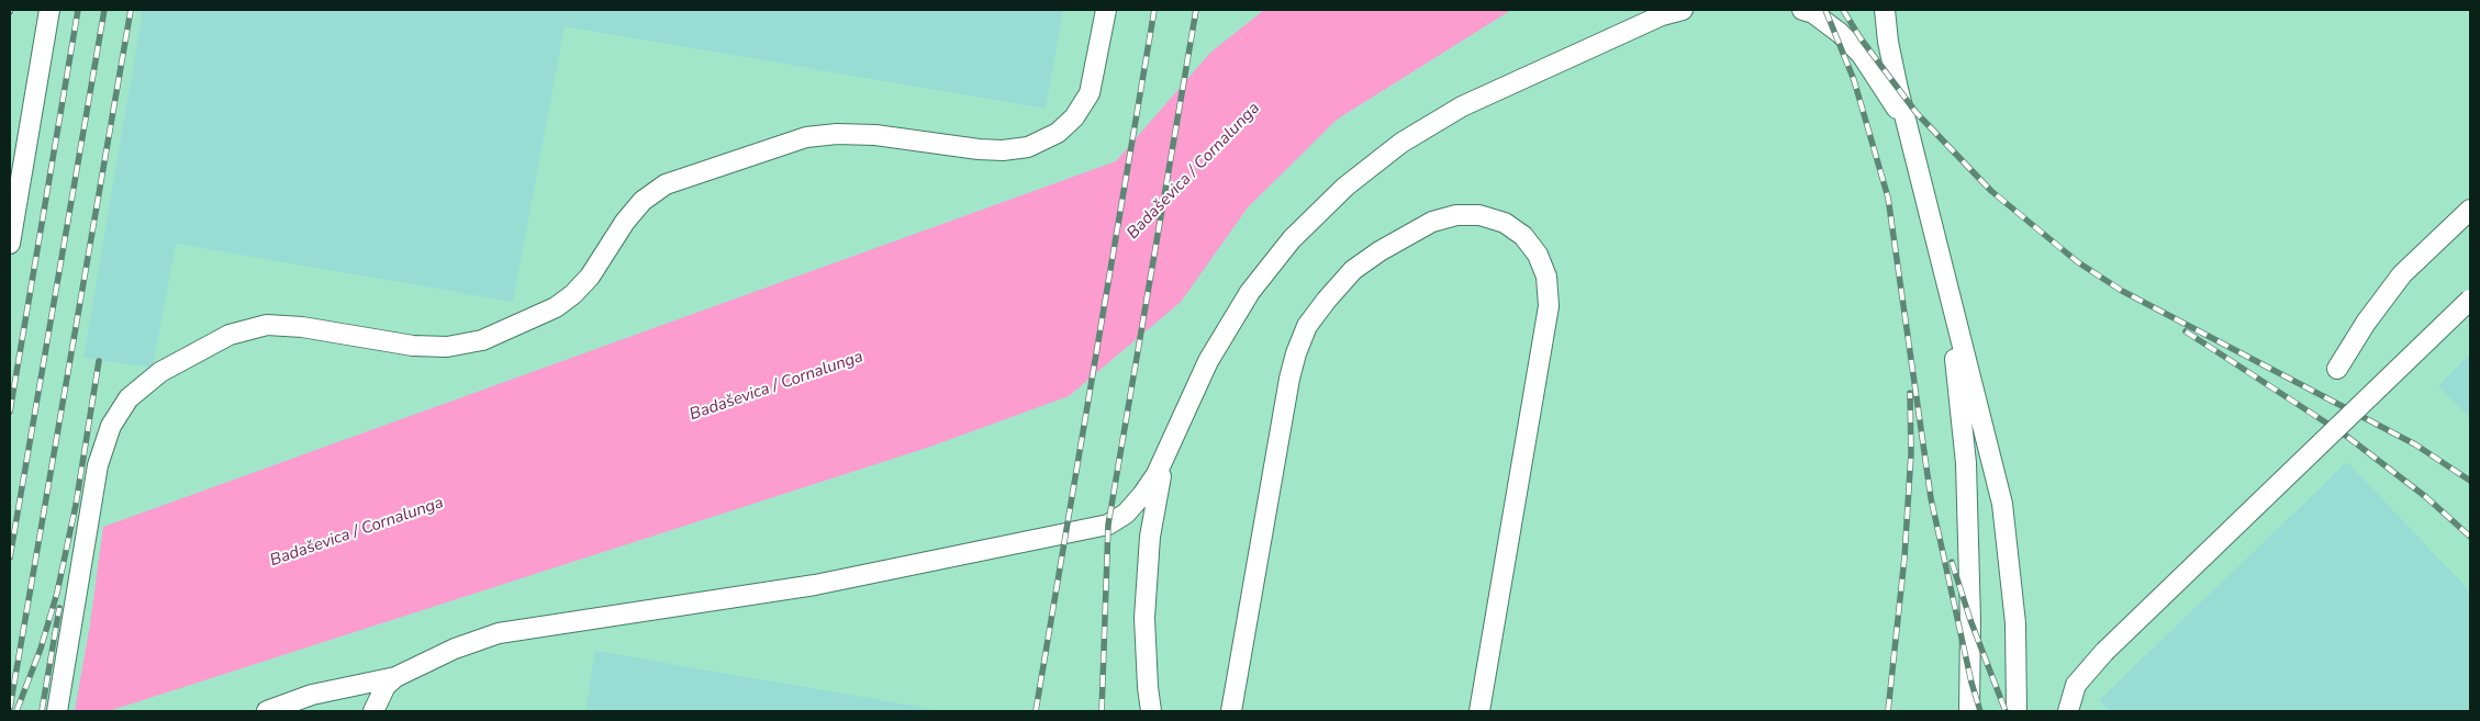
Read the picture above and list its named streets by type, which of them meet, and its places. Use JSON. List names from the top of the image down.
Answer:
{
  "water": ["Badaševica / Cornalunga"]
}
